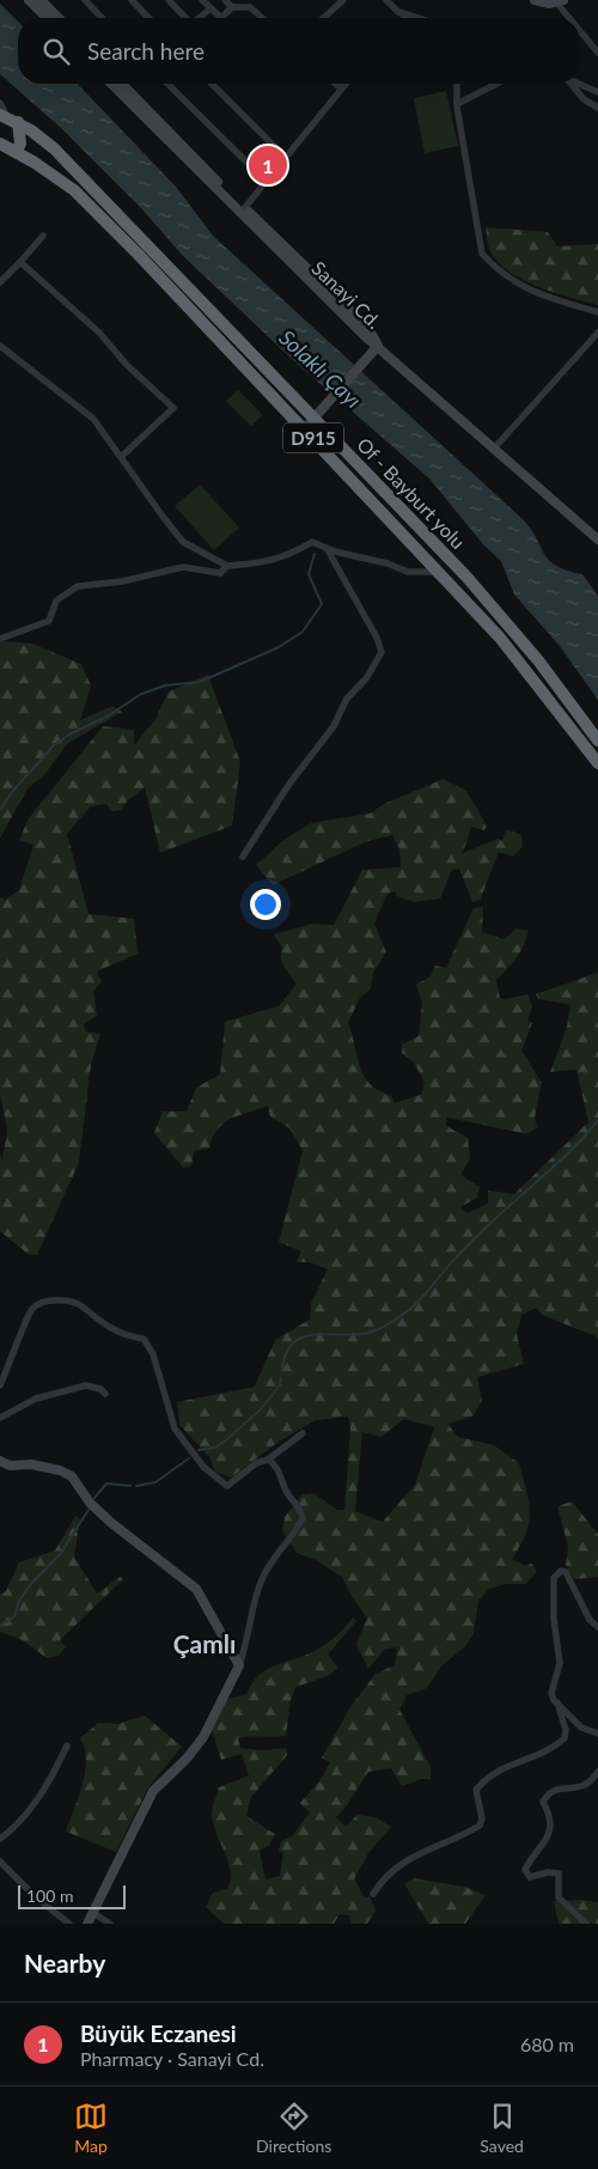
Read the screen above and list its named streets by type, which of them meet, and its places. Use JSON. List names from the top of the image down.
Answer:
{
  "streets": {
    "highway": ["D915", "Of - Bayburt yolu"],
    "street": ["Sanayi Cd."]
  },
  "districts": ["Çamlı"],
  "water": ["Solaklı Çayı"],
  "scale_bar": "100 m",
  "page": {
    "search": "Search here",
    "pins": "1",
    "scale": "100 m",
    "heading": "Nearby",
    "list": [
      {
        "mark": "1",
        "name": "Büyük Eczanesi",
        "note": "Pharmacy · Sanayi Cd.",
        "value": "680 m"
      }
    ],
    "nav": ["Map", "Directions", "Saved"]
  }
}
